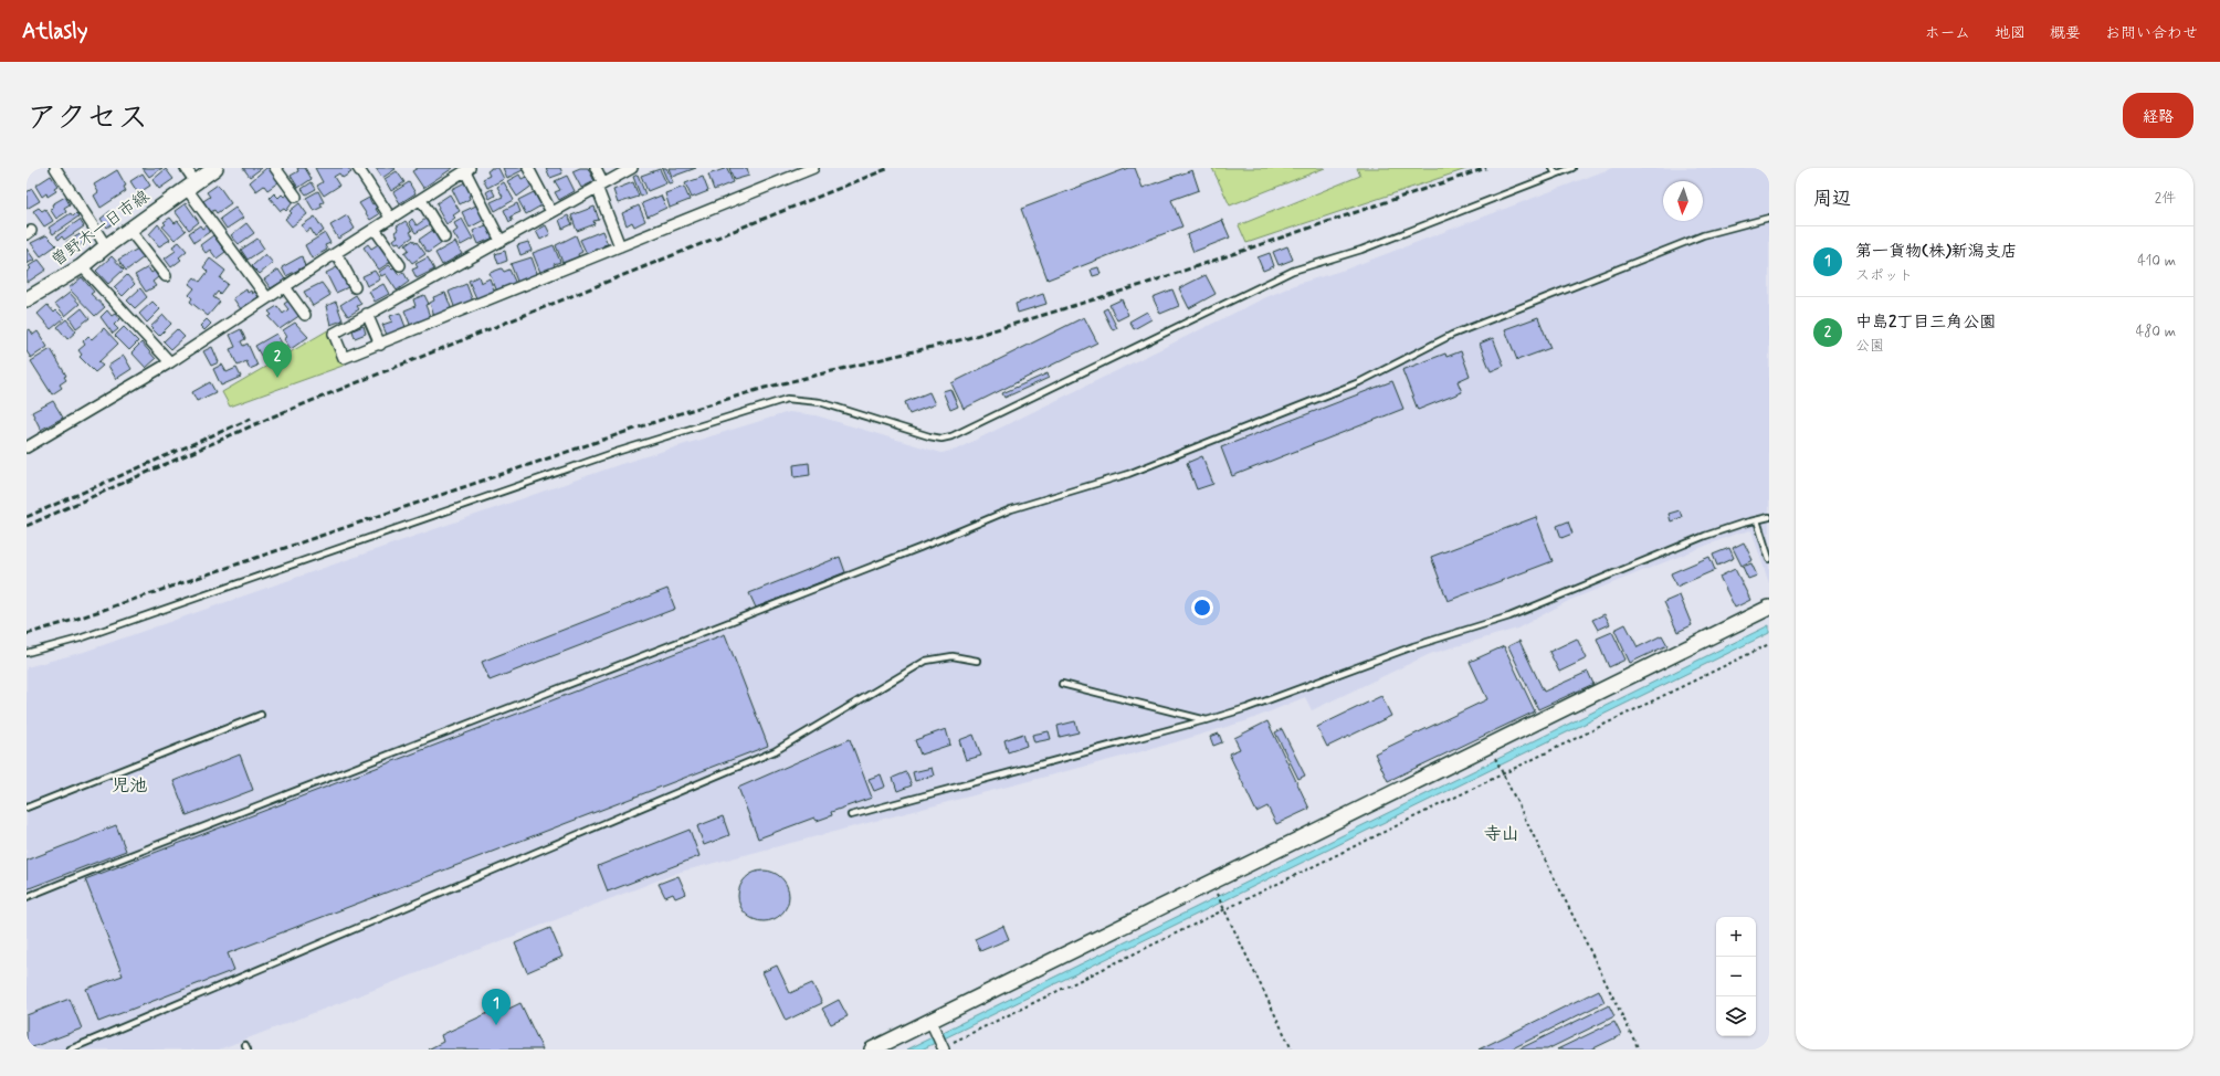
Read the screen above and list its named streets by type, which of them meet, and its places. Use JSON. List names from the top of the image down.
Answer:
{
  "streets": {
    "street": ["曽野木一日市線"]
  },
  "districts": ["児池", "寺山"],
  "north": "bottom",
  "page": {
    "header": "Atlasly",
    "nav": [
      "ホーム",
      "地図",
      "概要",
      "お問い合わせ"
    ],
    "title": "アクセス",
    "buttons": "経路",
    "heading": ["周辺", "2件"],
    "list": [
      {
        "mark": "1",
        "name": "第一貨物(株)新潟支店",
        "note": "スポット",
        "value": "410 m"
      },
      {
        "mark": "2",
        "name": "中島2丁目三角公園",
        "note": "公園",
        "value": "480 m"
      }
    ],
    "pins": ["2", "1"],
    "map_buttons": ["+", "−"]
  }
}
